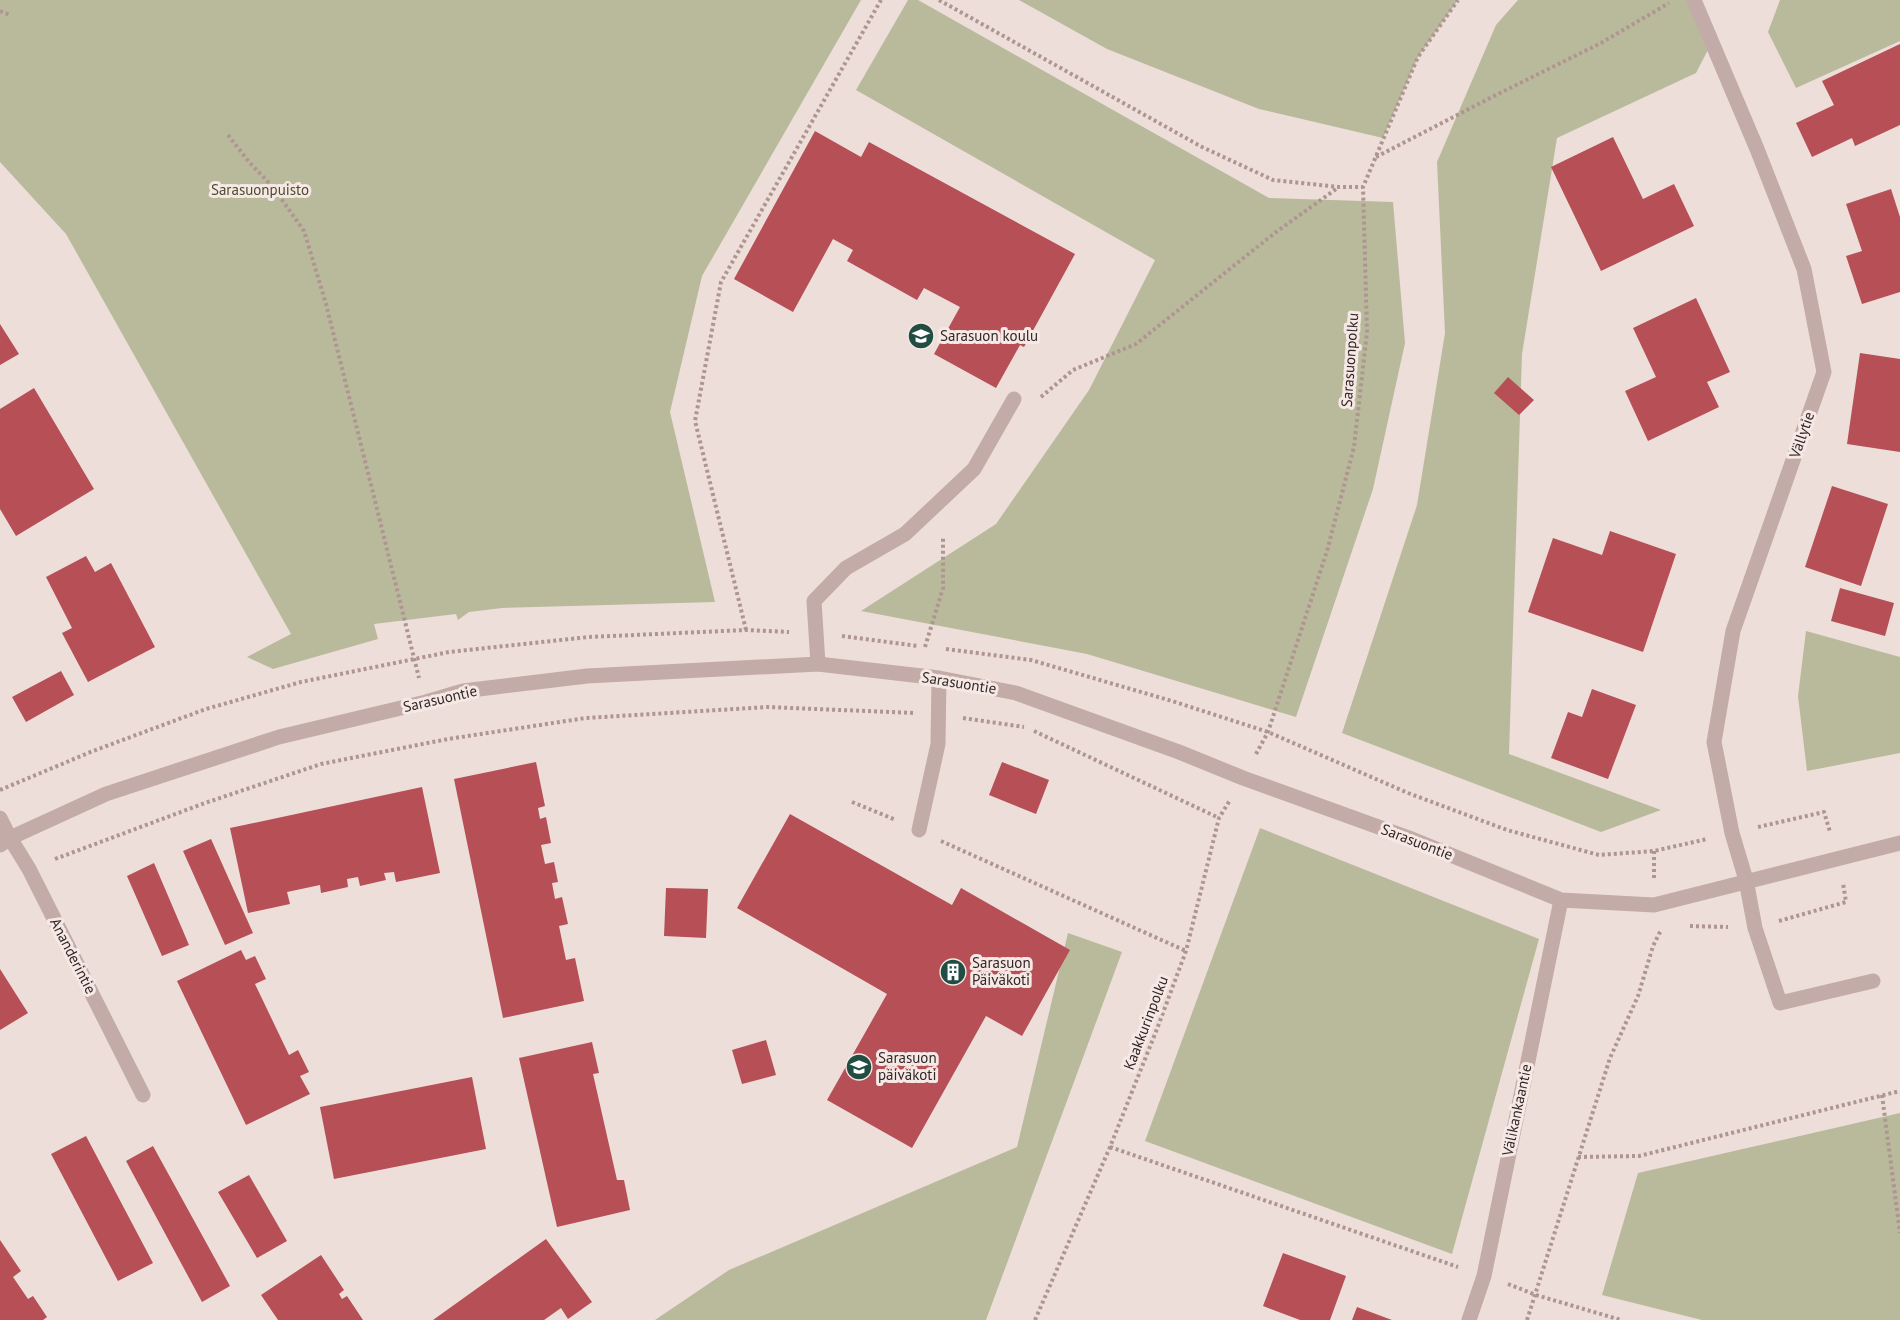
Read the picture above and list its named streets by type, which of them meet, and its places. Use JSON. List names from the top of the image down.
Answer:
{
  "streets": {
    "street": [
      "Vällytie",
      "Sarasuontie",
      "Ananderintie",
      "Välikankaantie"
    ],
    "path": ["Sarasuonpolku", "Kaakkurinpolku"]
  },
  "crossings": [
    ["Sarasuonpolku", "Kaakkurinpolku"],
    ["Vällytie", "Sarasuontie"],
    ["Sarasuontie", "Ananderintie"],
    ["Sarasuontie", "Kaakkurinpolku"],
    ["Sarasuontie", "Välikankaantie"]
  ],
  "parks": ["Sarasuonpuisto"],
  "places": {
    "school or university": ["Sarasuon koulu", "Sarasuon päiväkoti"],
    "building": ["Sarasuon Päiväkoti"]
  }
}
